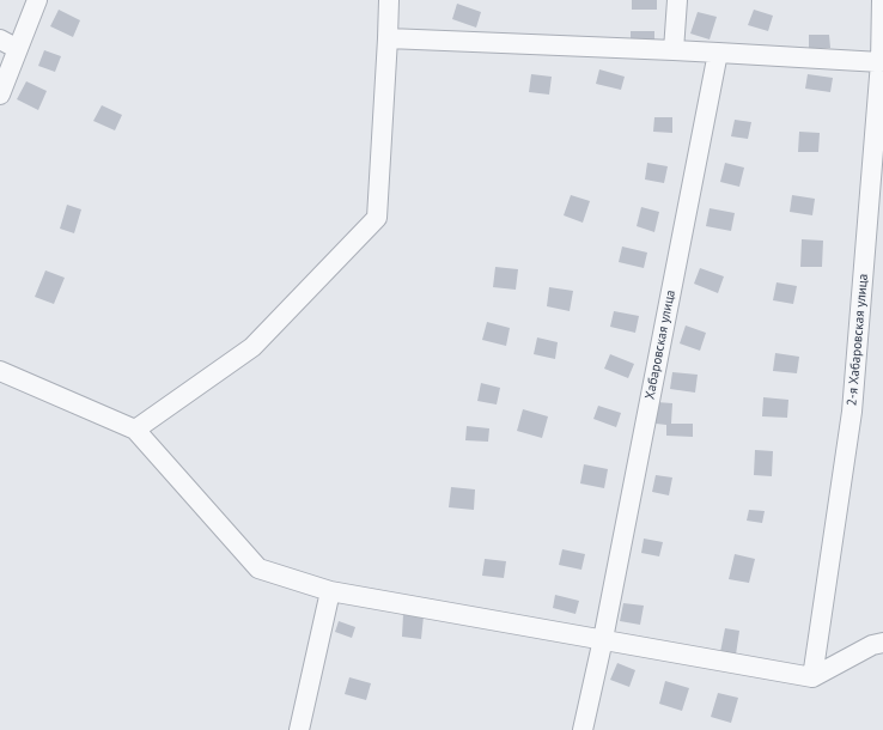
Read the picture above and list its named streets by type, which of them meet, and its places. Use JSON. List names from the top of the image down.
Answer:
{
  "streets": {
    "street": ["2-я Хабаровская улица", "Хабаровская улица"]
  }
}
